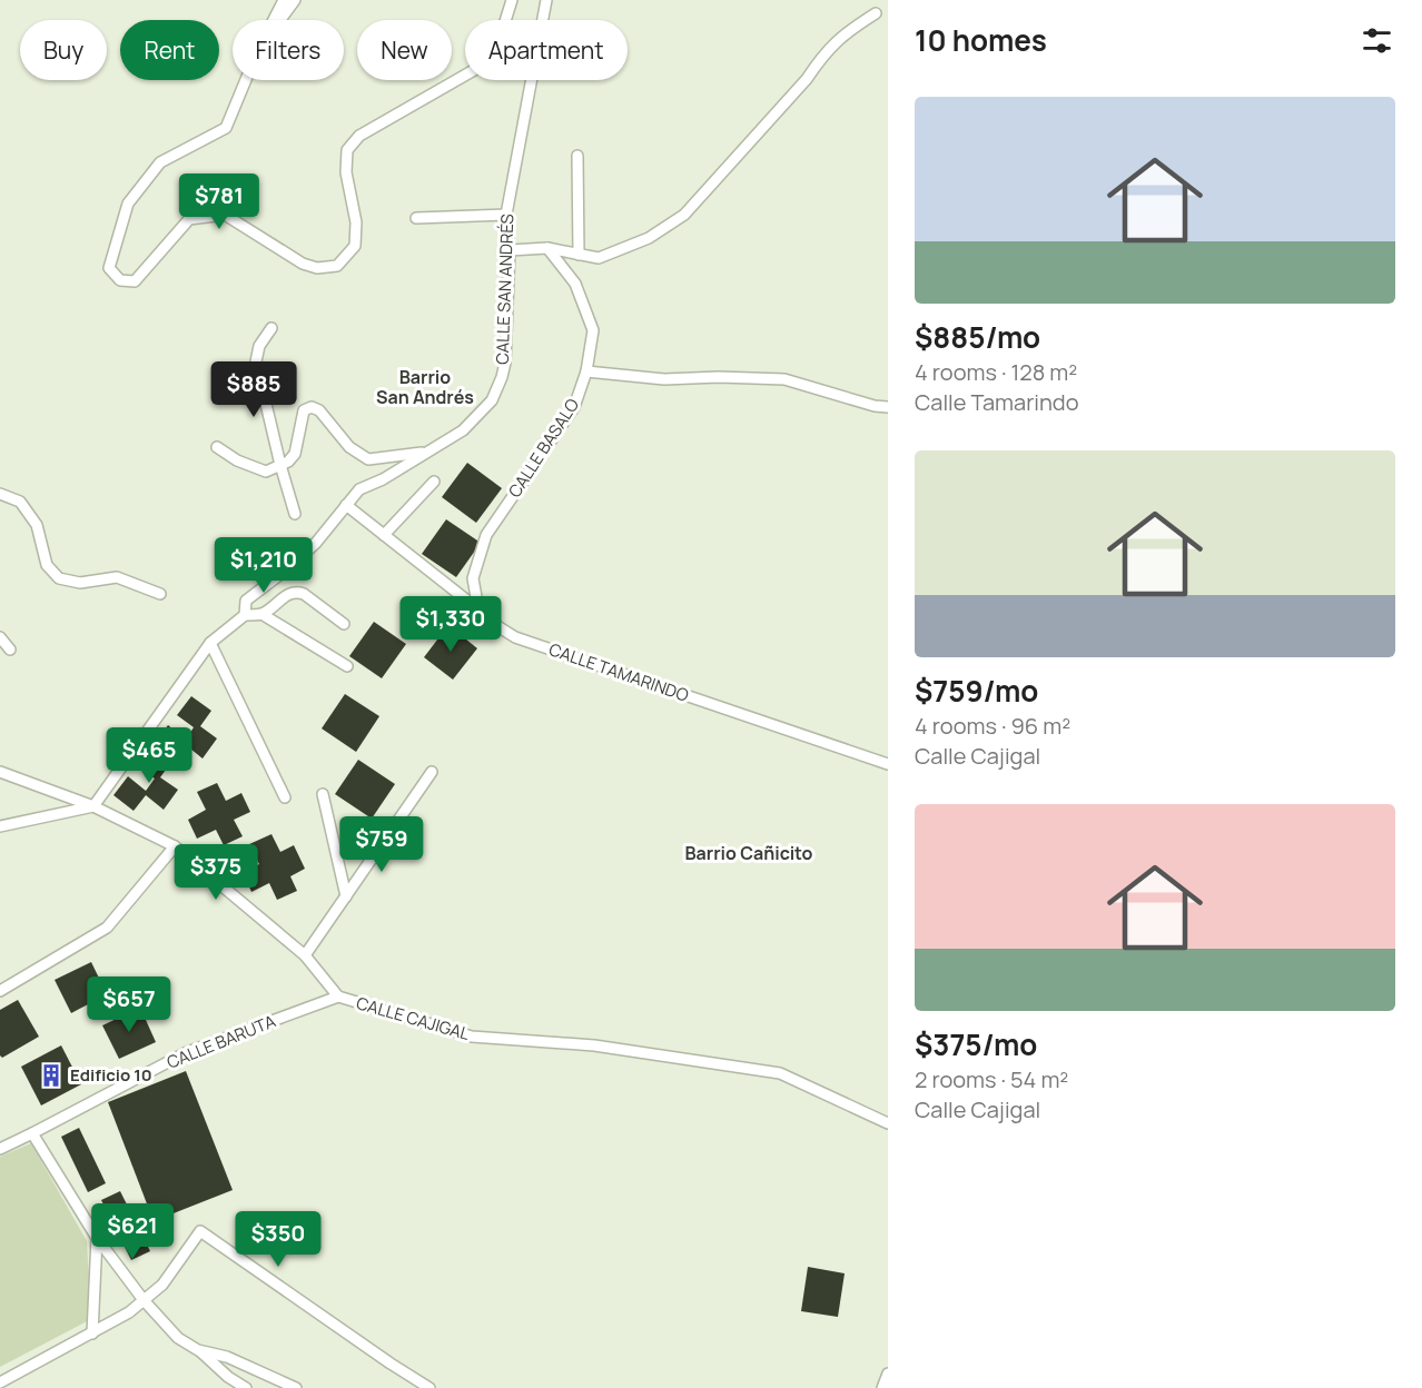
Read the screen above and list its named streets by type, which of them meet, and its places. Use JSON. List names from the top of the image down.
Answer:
{
  "streets": {
    "street": [
      "CALLE SAN ANDRÉS",
      "CALLE BASALO",
      "CALLE TAMARINDO",
      "CALLE CAJIGAL",
      "CALLE BARUTA"
    ]
  },
  "crossings": [
    ["CALLE SAN ANDRÉS", "CALLE TAMARINDO"],
    ["CALLE SAN ANDRÉS", "CALLE CAJIGAL"],
    ["CALLE BASALO", "CALLE TAMARINDO"],
    ["CALLE CAJIGAL", "CALLE BARUTA"]
  ],
  "districts": ["Barrio San Andrés", "Barrio Cañicito"],
  "places": {
    "building": ["Edificio 10"]
  },
  "page": {
    "heading": "10 homes",
    "chip": [
      "Buy",
      "Rent",
      "Filters",
      "New",
      "Apartment"
    ],
    "list": [
      {
        "name": "$885/mo",
        "note": "4 rooms · 128 m² · Calle Tamarindo"
      },
      {
        "name": "$759/mo",
        "note": "4 rooms · 96 m² · Calle Cajigal"
      },
      {
        "name": "$375/mo",
        "note": "2 rooms · 54 m² · Calle Cajigal"
      }
    ],
    "price": [
      "$781",
      "$885",
      "$1,210",
      "$1,330",
      "$465",
      "$759",
      "$375",
      "$657",
      "$621",
      "$350"
    ]
  }
}
